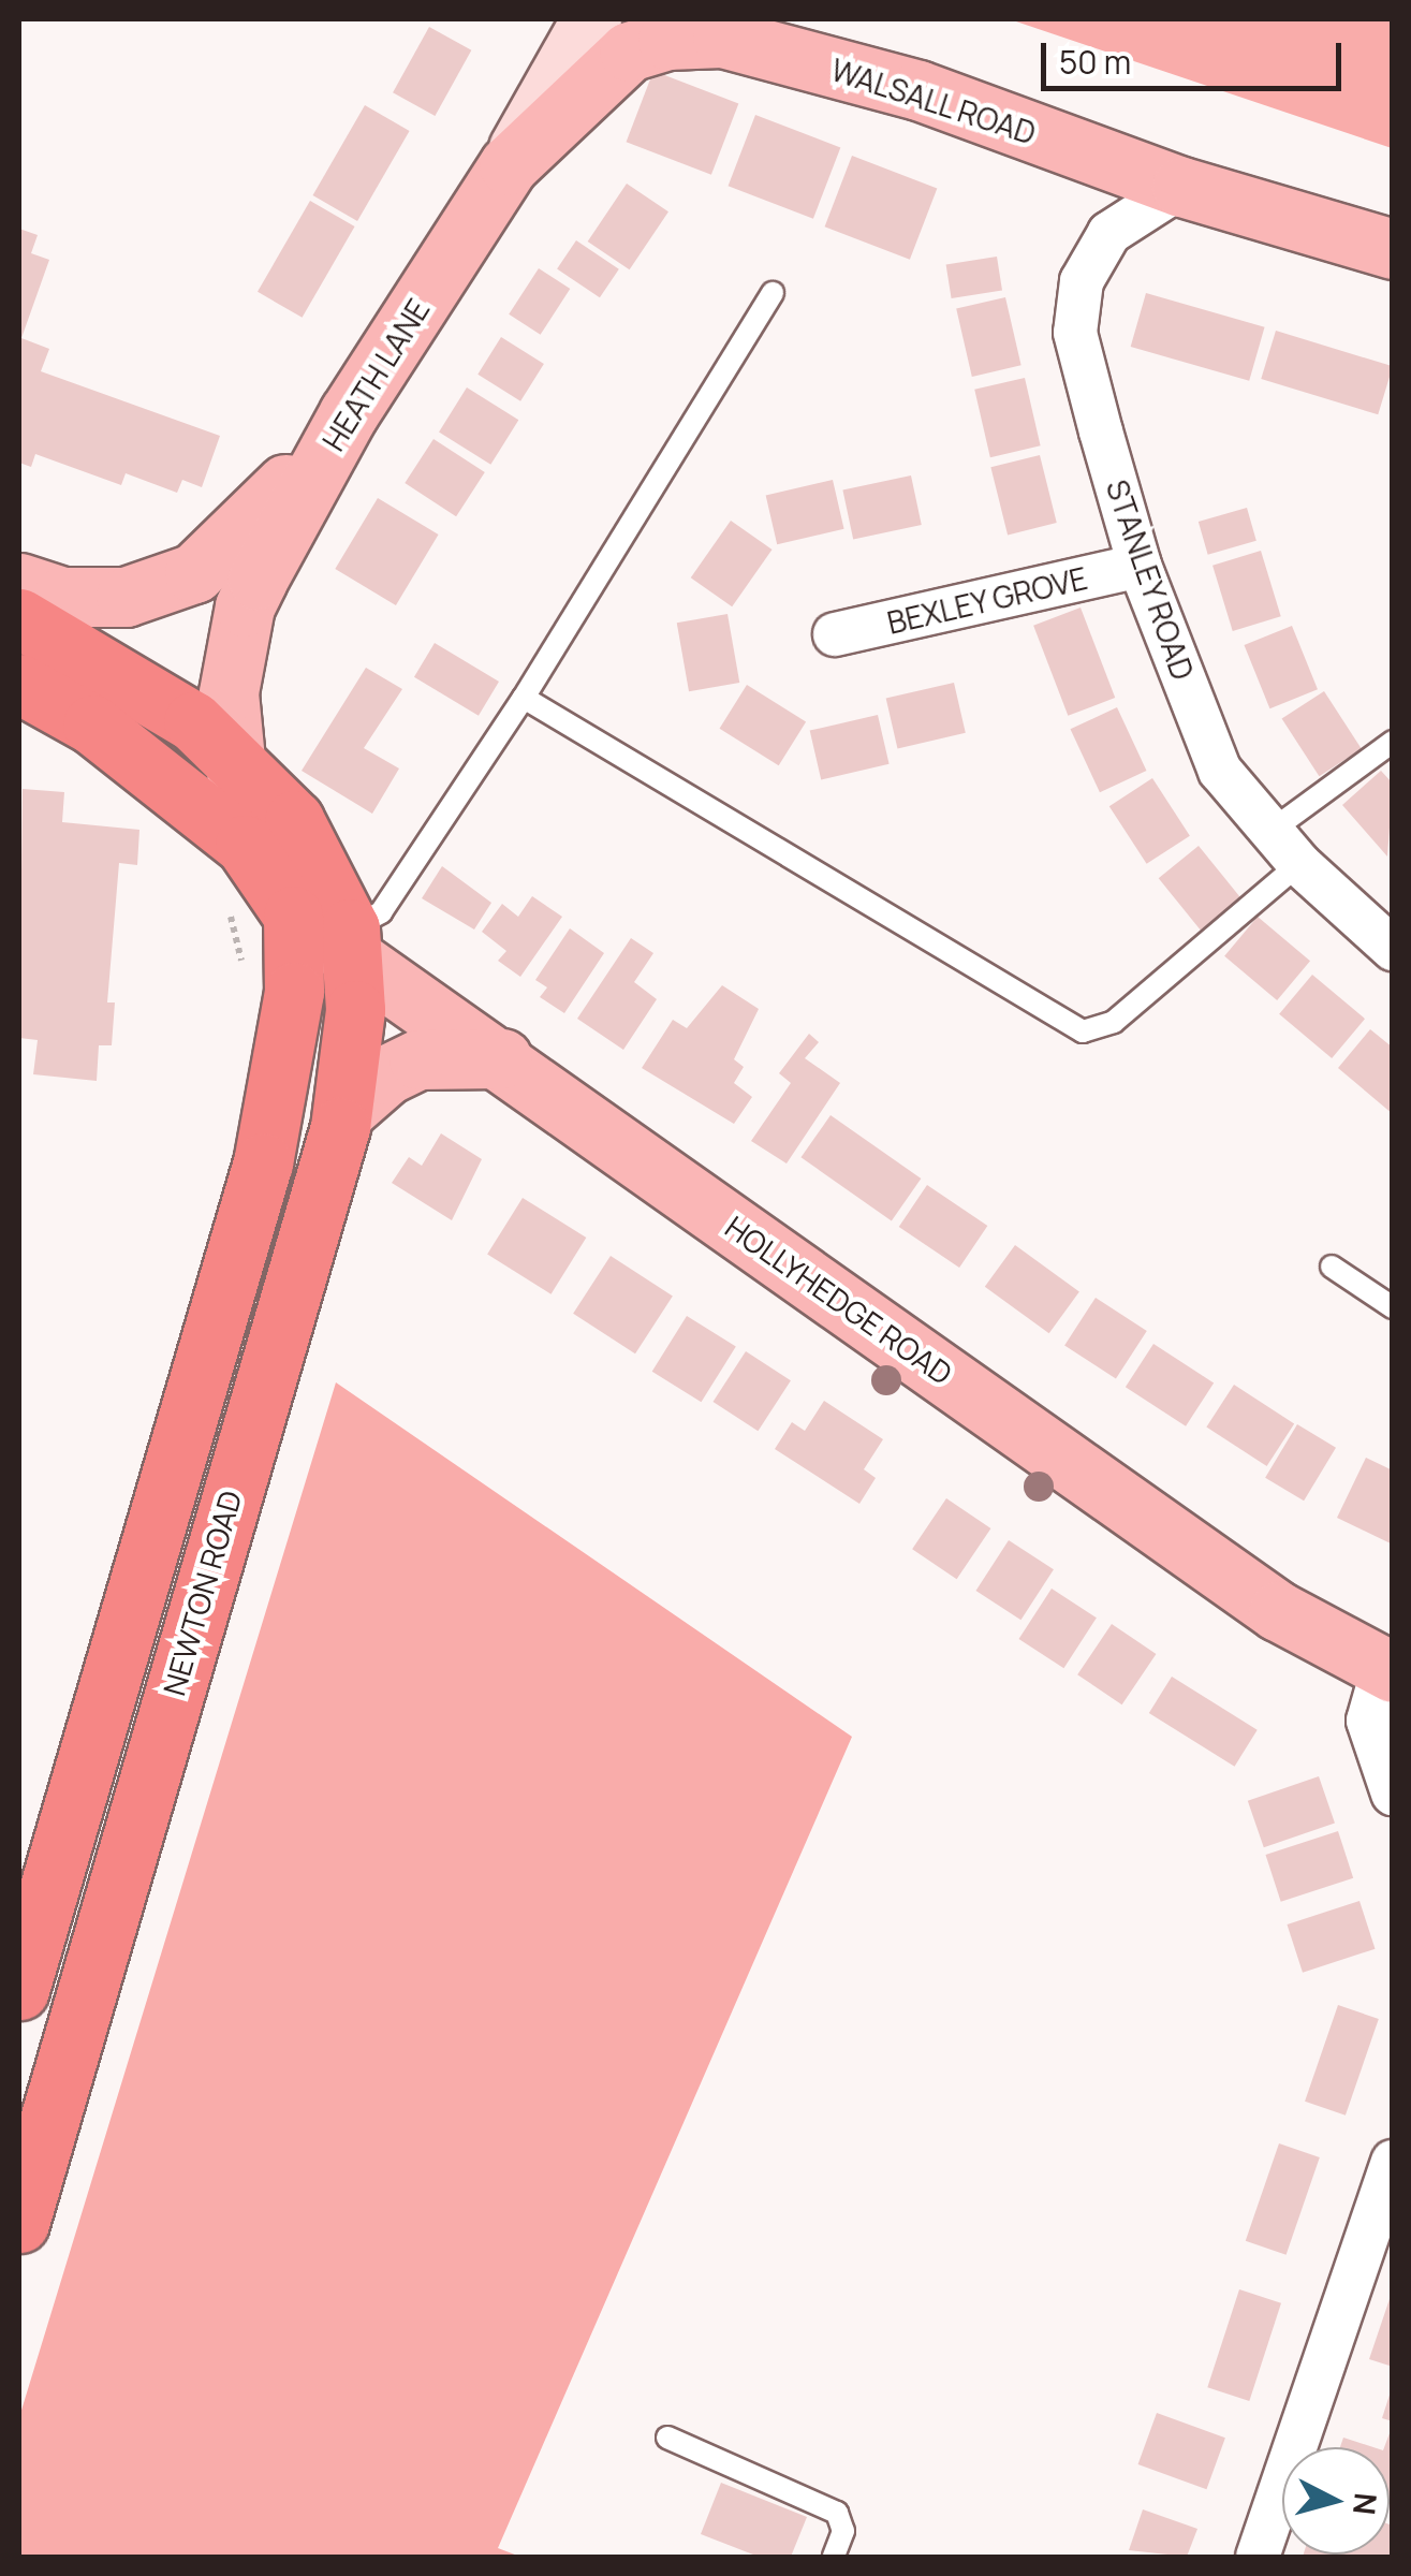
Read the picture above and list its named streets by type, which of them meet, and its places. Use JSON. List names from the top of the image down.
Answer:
{
  "streets": {
    "highway": ["NEWTON ROAD"],
    "main road": ["WALSALL ROAD", "HEATH LANE", "HOLLYHEDGE ROAD"],
    "street": ["STANLEY ROAD", "BEXLEY GROVE"]
  },
  "crossings": [
    ["WALSALL ROAD", "HEATH LANE"],
    ["WALSALL ROAD", "STANLEY ROAD"],
    ["STANLEY ROAD", "BEXLEY GROVE"],
    ["HOLLYHEDGE ROAD", "NEWTON ROAD"]
  ],
  "scale_bar": "50 m",
  "north": "right"
}
